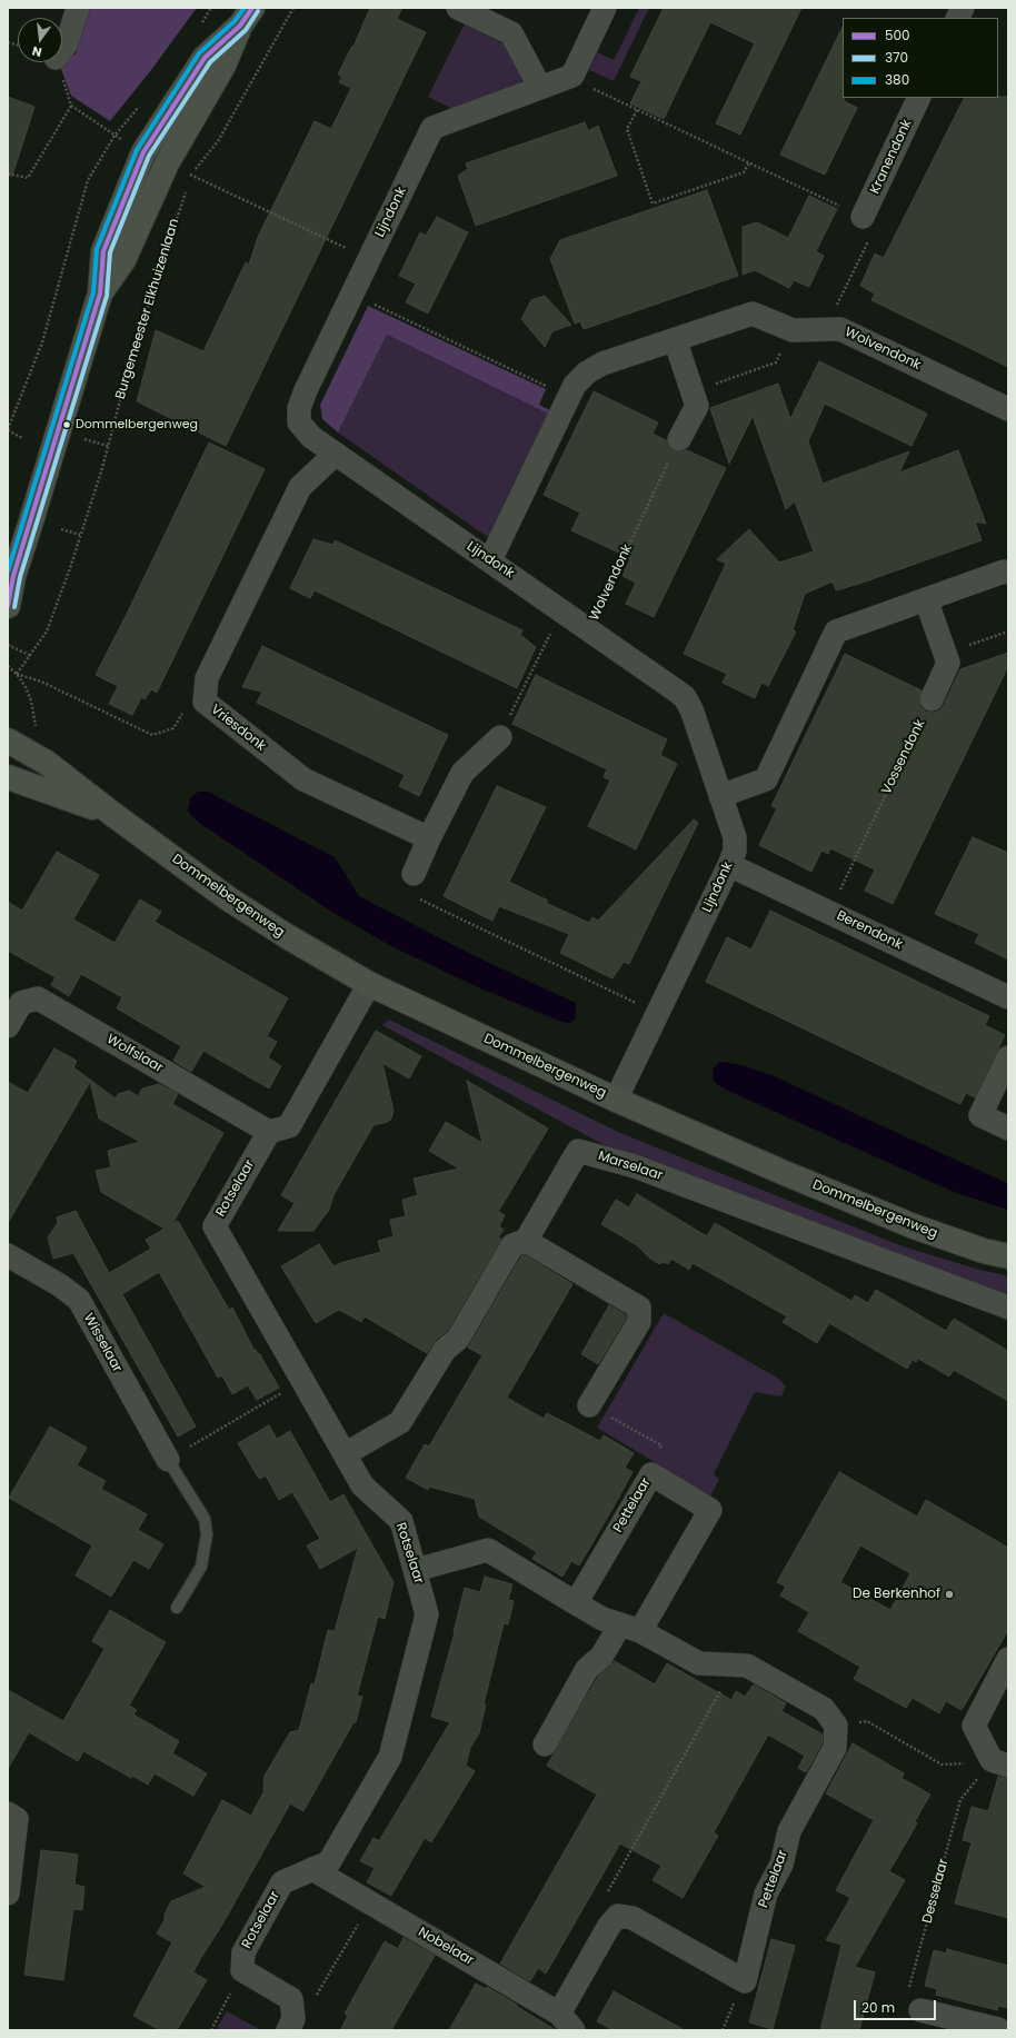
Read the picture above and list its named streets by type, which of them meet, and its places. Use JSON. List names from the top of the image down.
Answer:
{
  "streets": {
    "street": [
      "Kranendonk",
      "Lijndonk",
      "Wolvendonk",
      "Vriesdonk",
      "Dommelbergenweg",
      "Berendonk",
      "Wolfslaar",
      "Marselaar",
      "Rotselaar",
      "Wisselaar",
      "Pettelaar",
      "Nobelaar"
    ],
    "path": ["Burgemeester Elkhuizenlaan", "Vossendonk", "Desselaar"]
  },
  "crossings": [
    ["Lijndonk", "Wolvendonk"],
    ["Lijndonk", "Vriesdonk"],
    ["Lijndonk", "Dommelbergenweg"],
    ["Lijndonk", "Berendonk"],
    ["Vossendonk", "Berendonk"],
    ["Wolfslaar", "Rotselaar"],
    ["Marselaar", "Rotselaar"],
    ["Rotselaar", "Nobelaar"]
  ],
  "places": ["Dommelbergenweg", "De Berkenhof"],
  "lines": ["transit line 500", "transit line 380", "transit line 370"],
  "legend": ["500", "370", "380"],
  "scale_bar": "20 m",
  "north": "bottom"
}
